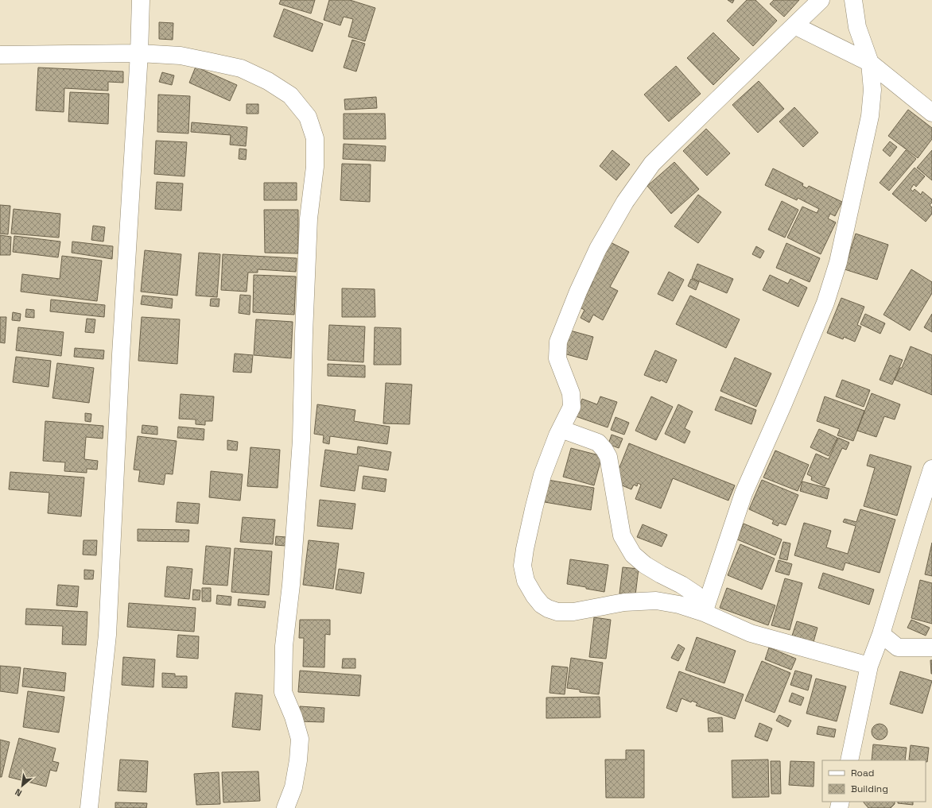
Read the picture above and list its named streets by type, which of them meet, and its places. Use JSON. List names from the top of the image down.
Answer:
{
  "legend": ["Road", "Building"],
  "north": "bottom left"
}
